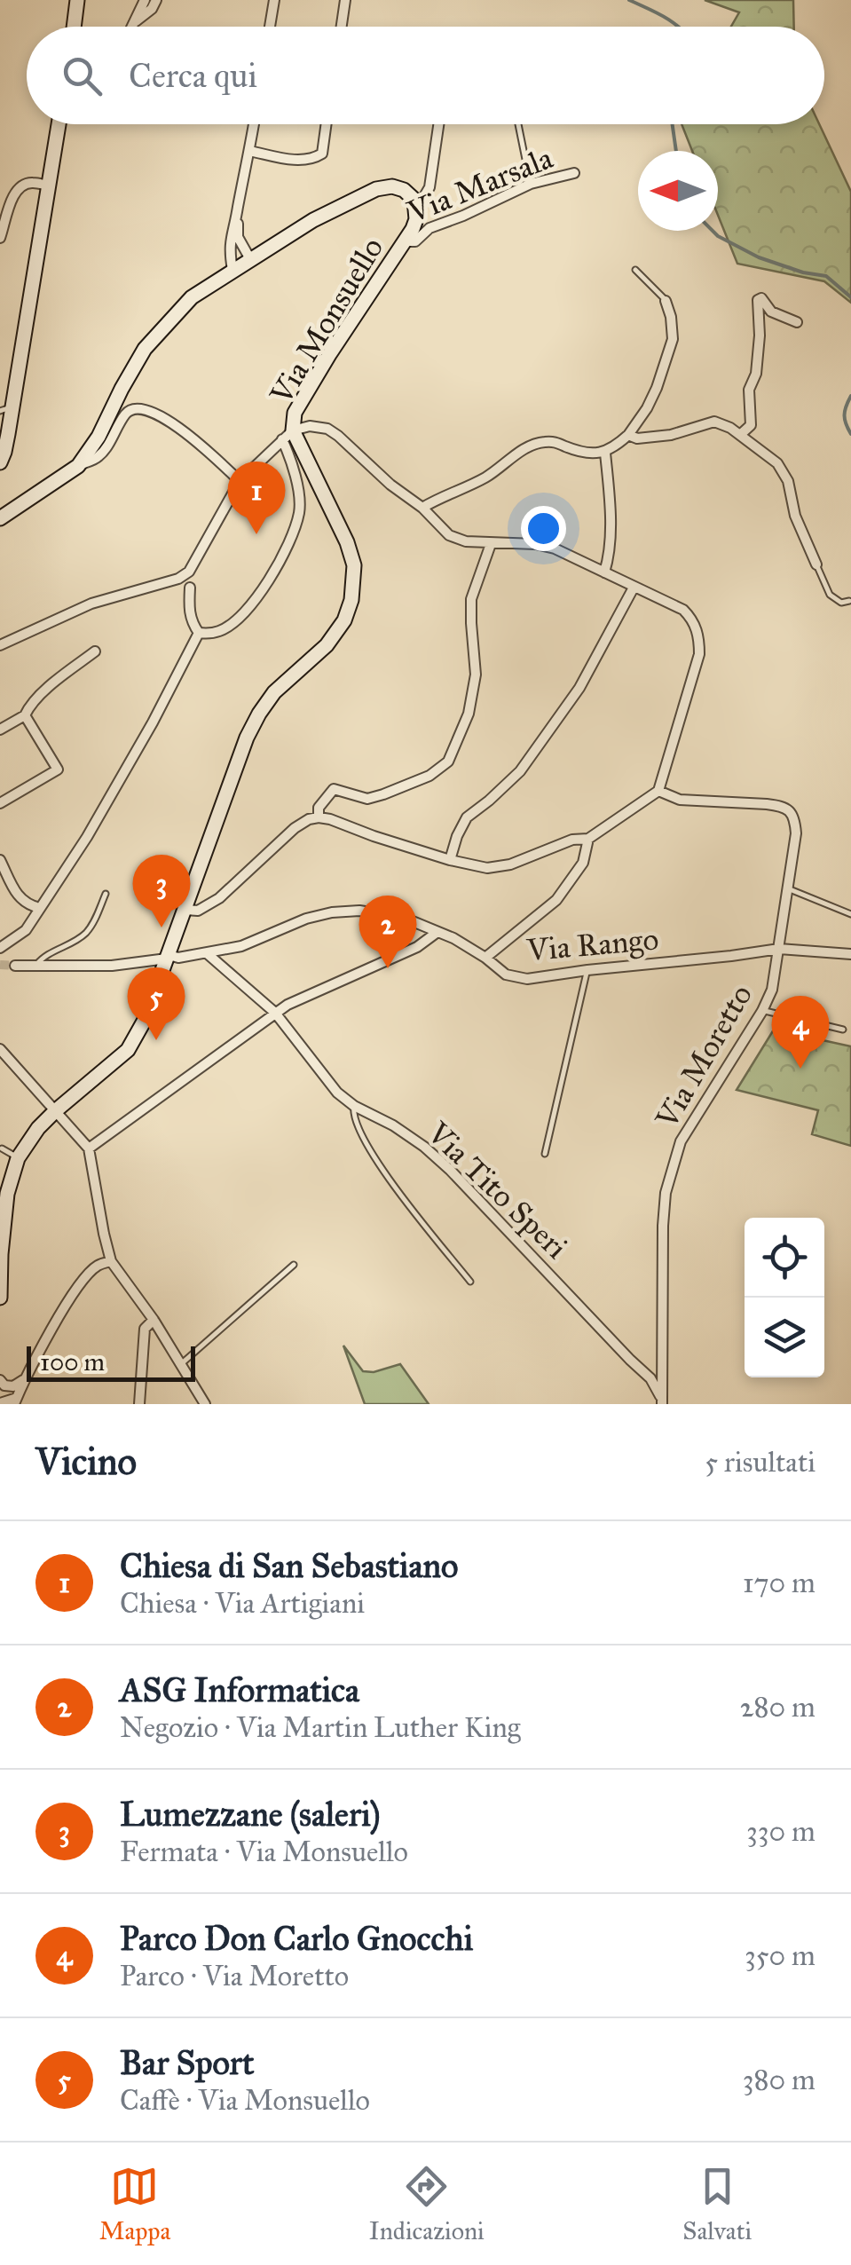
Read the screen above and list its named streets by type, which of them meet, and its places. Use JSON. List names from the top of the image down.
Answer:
{
  "streets": {
    "main road": ["Via Monsuello"],
    "street": [
      "Via Marsala",
      "Via Rango",
      "Via Moretto",
      "Via Tito Speri"
    ]
  },
  "crossings": [
    ["Via Marsala", "Via Monsuello"],
    ["Via Monsuello", "Via Rango"],
    ["Via Rango", "Via Moretto"],
    ["Via Rango", "Via Tito Speri"],
    ["Via Moretto", "Via Tito Speri"]
  ],
  "scale_bar": "100 m",
  "north": "left",
  "page": {
    "search": "Cerca qui",
    "pins": [
      "1",
      "3",
      "2",
      "5",
      "4"
    ],
    "scale": "100 m",
    "heading": ["Vicino", "5 risultati"],
    "list": [
      {
        "mark": "1",
        "name": "Chiesa di San Sebastiano",
        "note": "Chiesa · Via Artigiani",
        "value": "170 m"
      },
      {
        "mark": "2",
        "name": "ASG Informatica",
        "note": "Negozio · Via Martin Luther King",
        "value": "280 m"
      },
      {
        "mark": "3",
        "name": "Lumezzane (saleri)",
        "note": "Fermata · Via Monsuello",
        "value": "330 m"
      },
      {
        "mark": "4",
        "name": "Parco Don Carlo Gnocchi",
        "note": "Parco · Via Moretto",
        "value": "350 m"
      },
      {
        "mark": "5",
        "name": "Bar Sport",
        "note": "Caffè · Via Monsuello",
        "value": "380 m"
      }
    ],
    "nav": ["Mappa", "Indicazioni", "Salvati"]
  }
}
